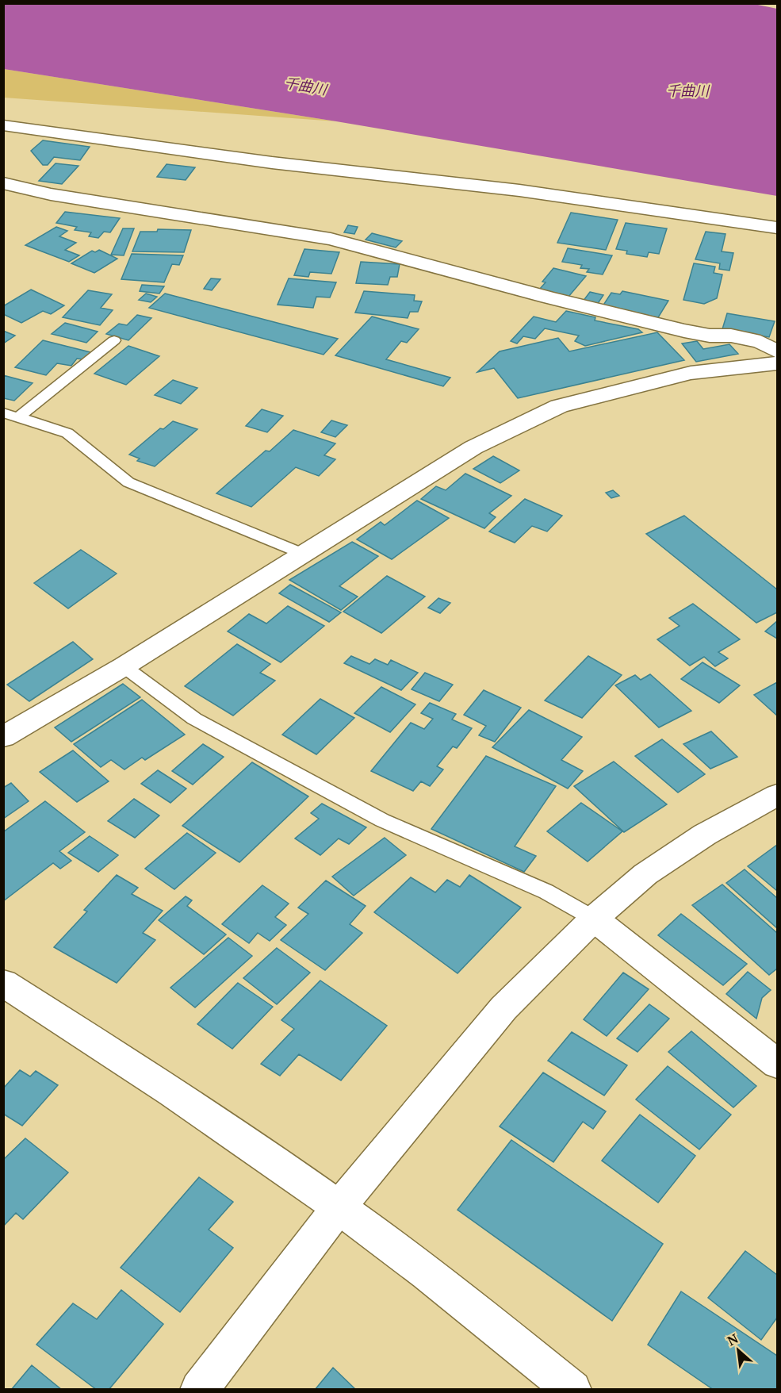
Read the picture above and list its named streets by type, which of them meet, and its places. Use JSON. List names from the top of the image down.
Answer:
{
  "water": ["千曲川"],
  "north": "top left"
}
